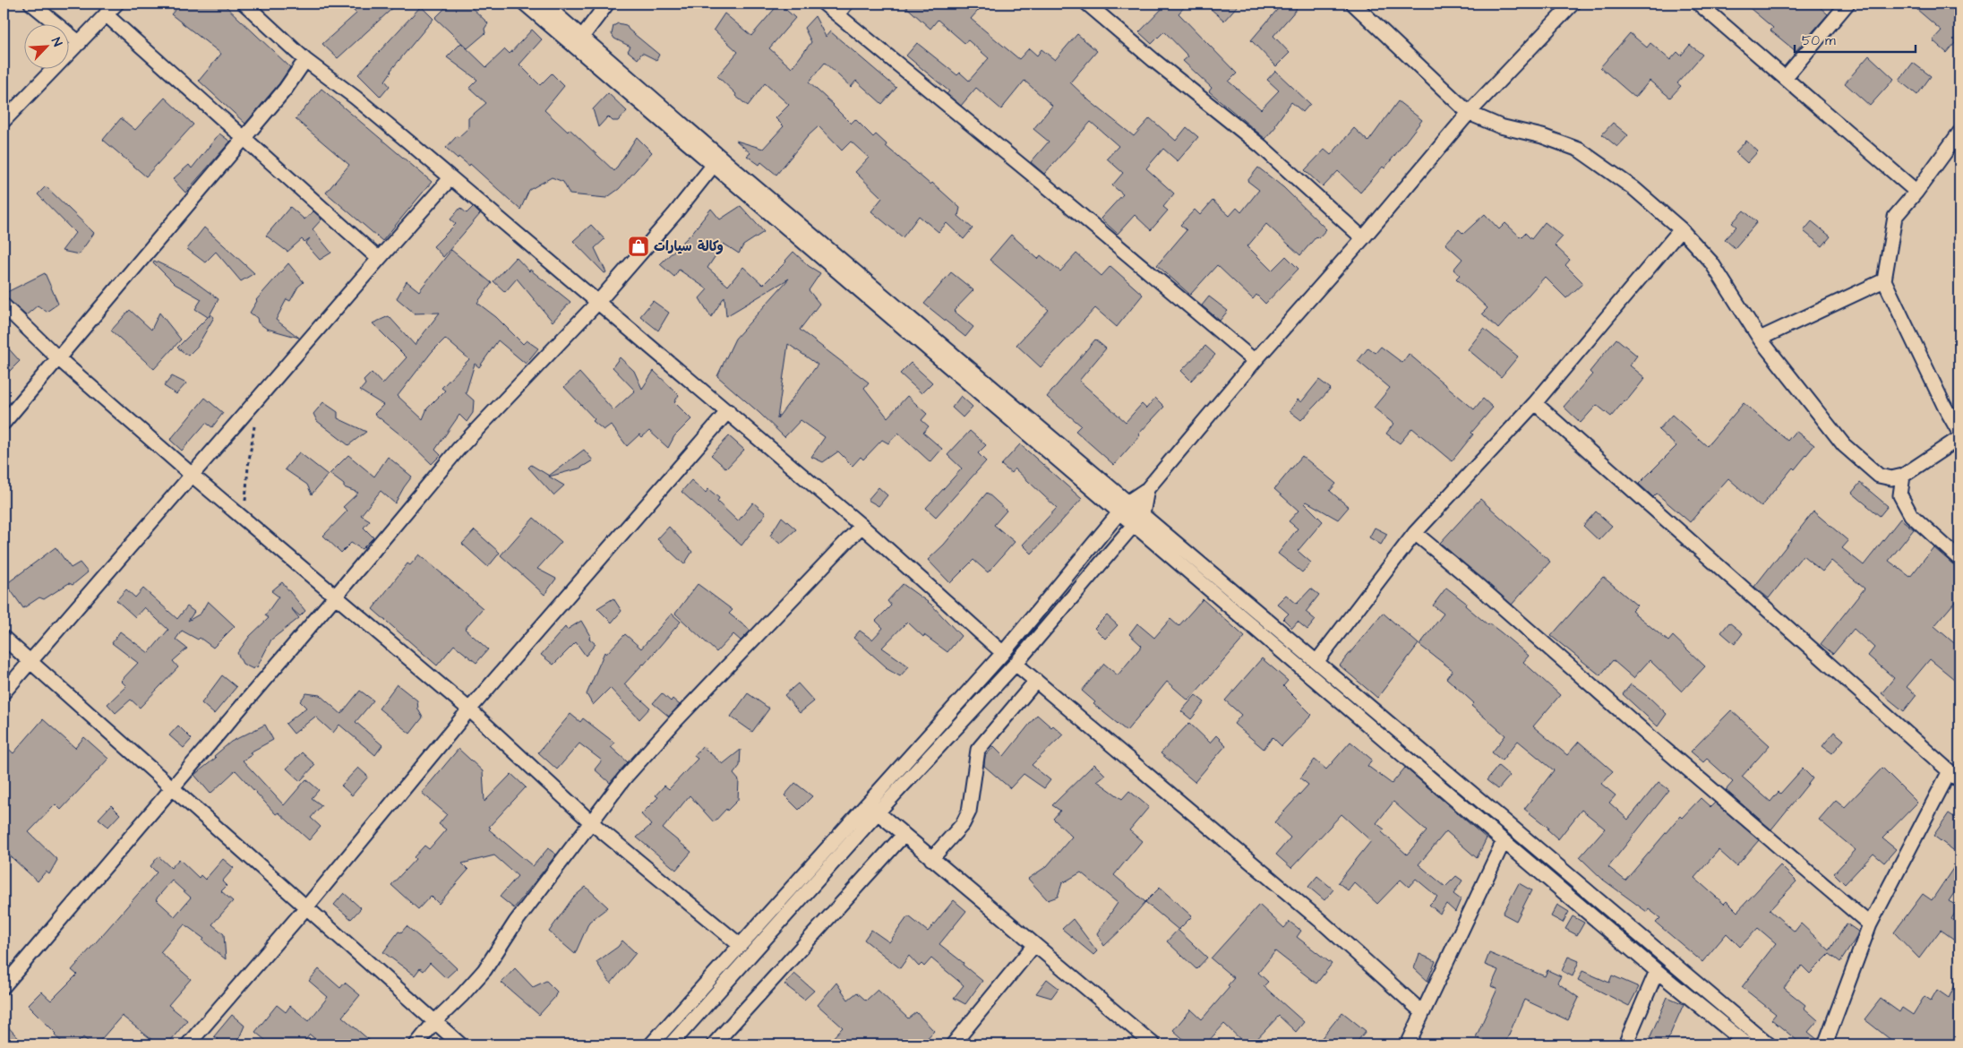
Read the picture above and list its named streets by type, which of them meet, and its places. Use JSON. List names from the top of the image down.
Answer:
{
  "places": {
    "shop": ["وكالة سيارات"]
  },
  "scale_bar": "50 m",
  "north": "top right"
}
